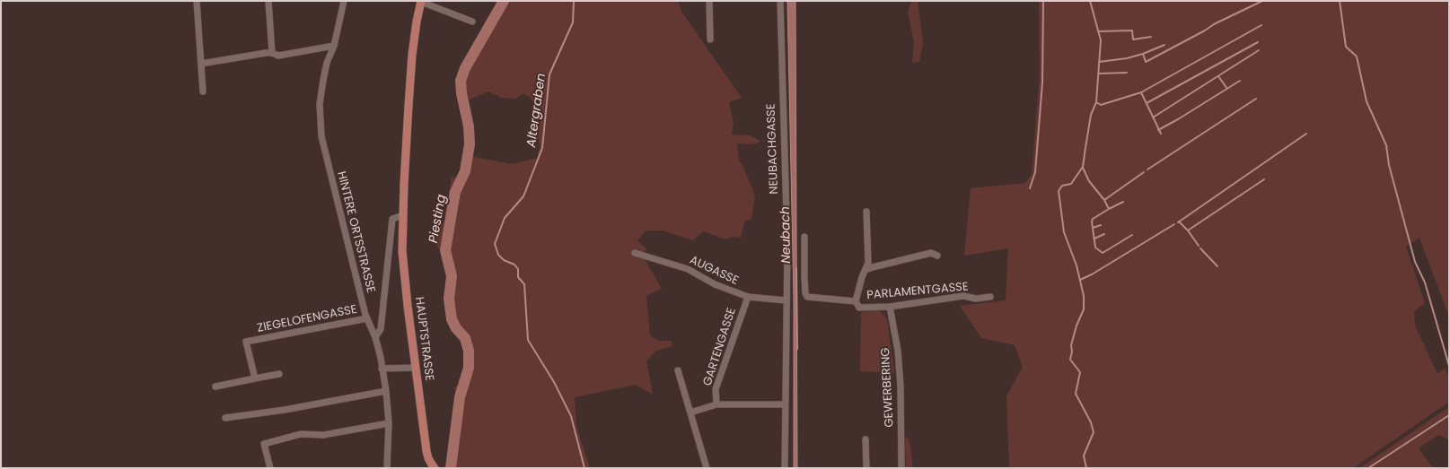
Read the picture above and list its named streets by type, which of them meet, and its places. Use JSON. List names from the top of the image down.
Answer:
{
  "streets": {
    "main road": ["HAUPTSTRASSE"],
    "street": [
      "NEUBACHGASSE",
      "HINTERE ORTSSTRASSE",
      "AUGASSE",
      "PARLAMENTGASSE",
      "ZIEGELOFENGASSE",
      "GARTENGASSE",
      "GEWERBERING"
    ]
  },
  "crossings": [
    ["NEUBACHGASSE", "AUGASSE"],
    ["HINTERE ORTSSTRASSE", "ZIEGELOFENGASSE"],
    ["AUGASSE", "GARTENGASSE"],
    ["PARLAMENTGASSE", "GEWERBERING"]
  ],
  "water": ["Altergraben", "Piesting", "Neubach"]
}
